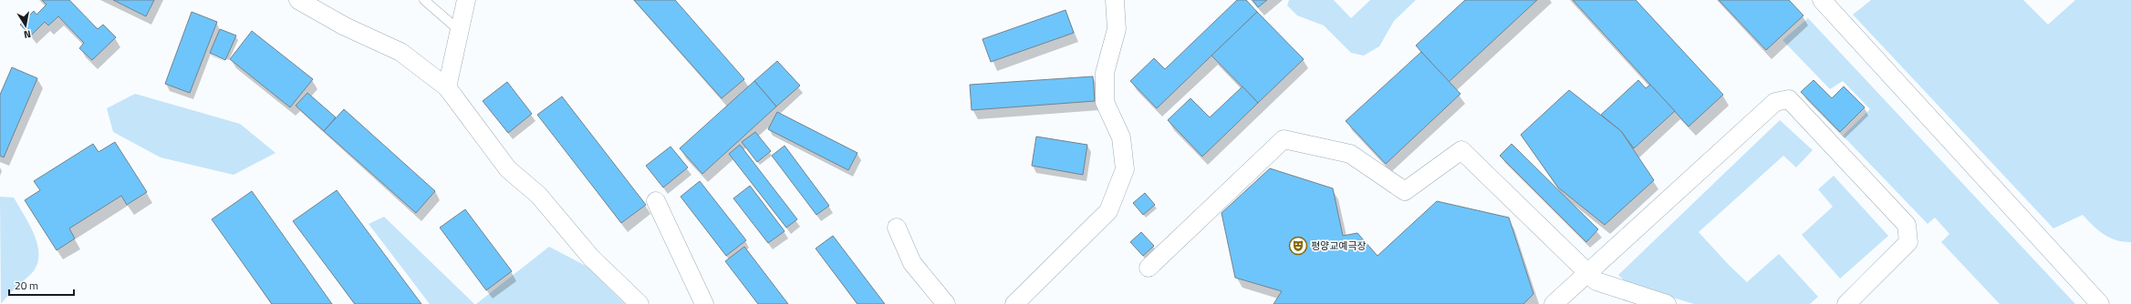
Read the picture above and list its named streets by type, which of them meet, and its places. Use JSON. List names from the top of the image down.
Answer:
{
  "places": {
    "theatre": ["평양교예극장"]
  },
  "scale_bar": "20 m",
  "north": "bottom"
}
